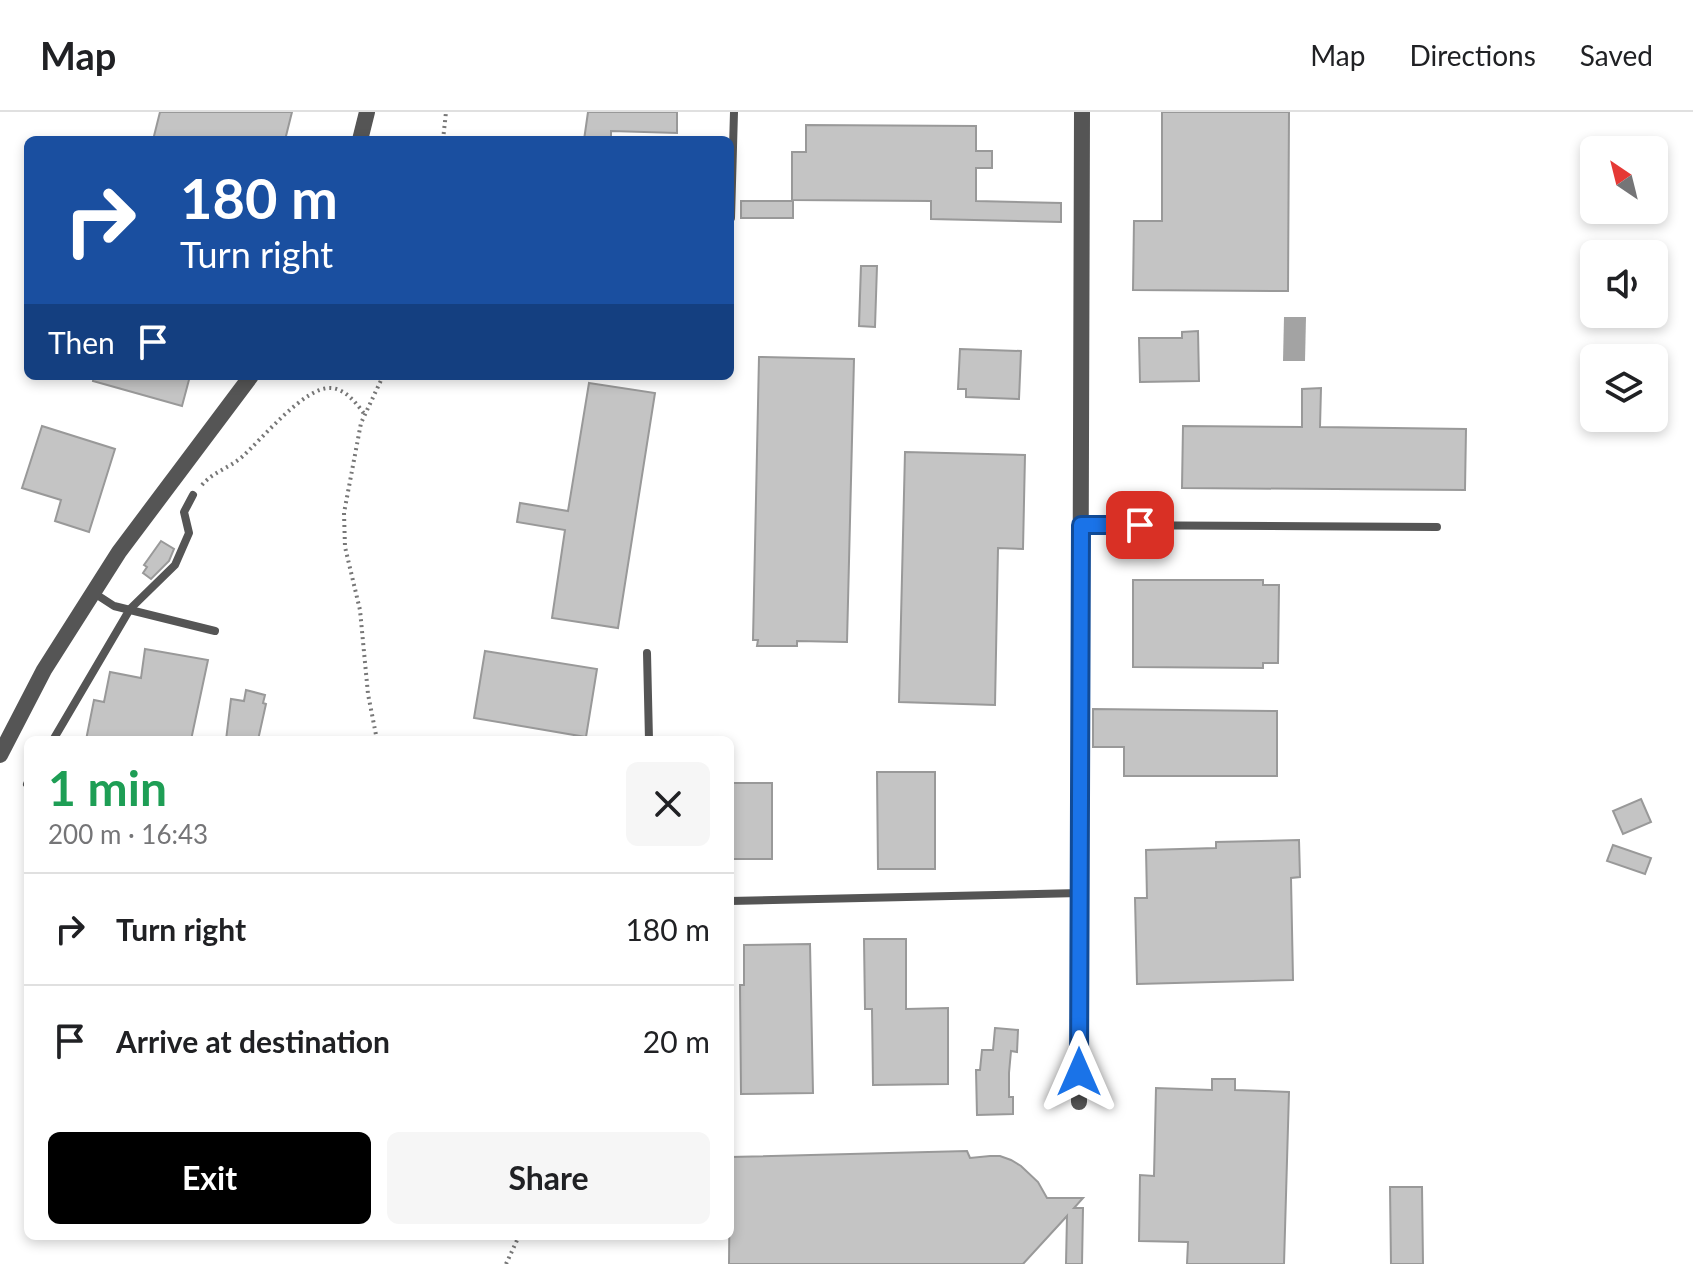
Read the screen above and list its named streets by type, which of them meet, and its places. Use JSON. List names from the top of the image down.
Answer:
{
  "north": "top left",
  "page": {
    "header": "Map",
    "nav": ["Map", "Directions", "Saved"],
    "turn": ["180 m", "Turn right"],
    "then": "Then",
    "heading": ["1 min", "200 m · 16:43"],
    "list": [
      {
        "name": "Turn right",
        "value": "180 m"
      },
      {
        "name": "Arrive at destination",
        "value": "20 m"
      }
    ],
    "buttons": ["Exit", "Share"]
  }
}
